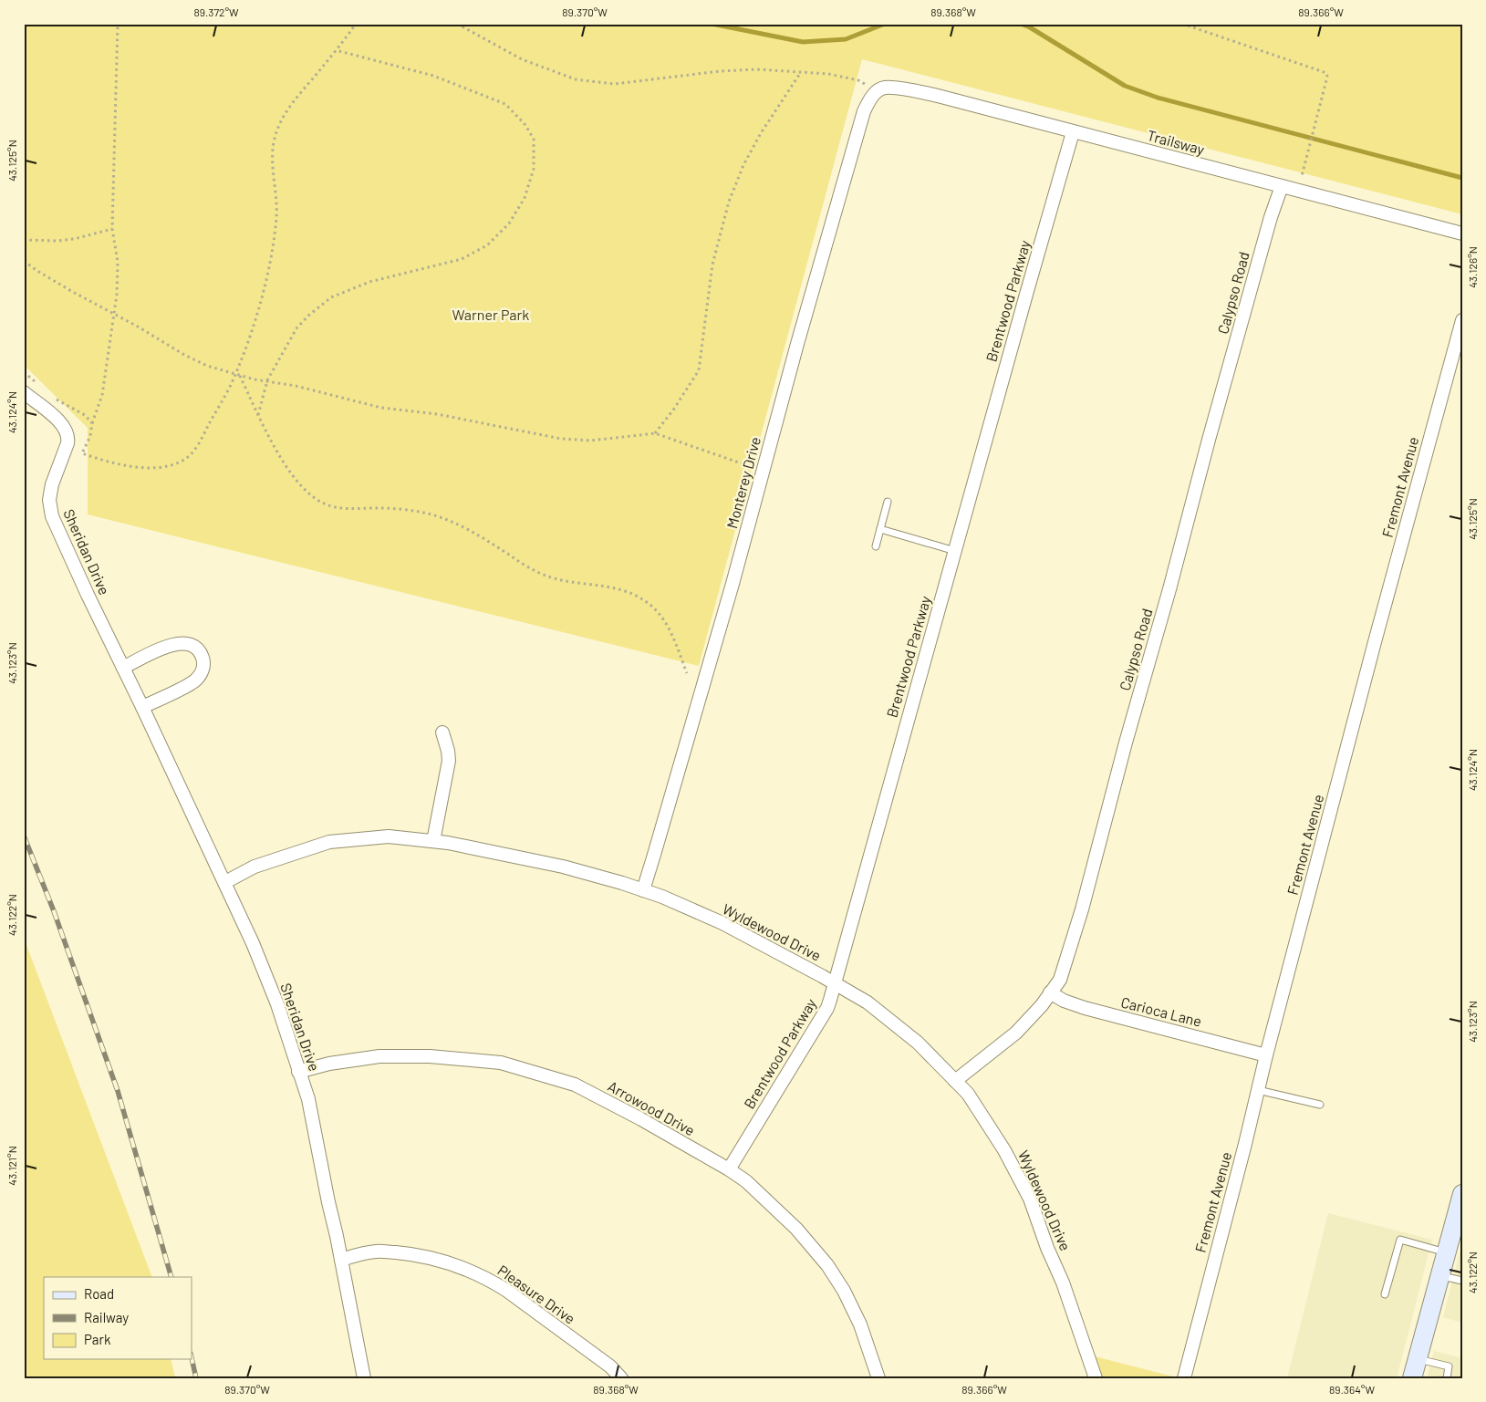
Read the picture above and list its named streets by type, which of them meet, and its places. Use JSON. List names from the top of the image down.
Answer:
{
  "streets": {
    "street": [
      "Trailsway",
      "Calypso Road",
      "Brentwood Parkway",
      "Monterey Drive",
      "Fremont Avenue",
      "Sheridan Drive",
      "Wyldewood Drive",
      "Carioca Lane",
      "Arrowood Drive",
      "Pleasure Drive"
    ]
  },
  "crossings": [
    ["Trailsway", "Calypso Road"],
    ["Trailsway", "Brentwood Parkway"],
    ["Trailsway", "Monterey Drive"],
    ["Calypso Road", "Wyldewood Drive"],
    ["Calypso Road", "Carioca Lane"],
    ["Brentwood Parkway", "Wyldewood Drive"],
    ["Brentwood Parkway", "Arrowood Drive"],
    ["Monterey Drive", "Wyldewood Drive"],
    ["Fremont Avenue", "Carioca Lane"],
    ["Sheridan Drive", "Wyldewood Drive"],
    ["Sheridan Drive", "Arrowood Drive"],
    ["Sheridan Drive", "Pleasure Drive"]
  ],
  "parks": ["Warner Park"],
  "legend": ["Road", "Railway", "Park"],
  "coordinates": [
    "89.372°W",
    "89.370°W",
    "89.368°W",
    "89.366°W",
    "43.125°N",
    "43.126°N",
    "43.124°N",
    "43.123°N",
    "43.122°N",
    "43.121°N",
    "89.364°W"
  ]
}
